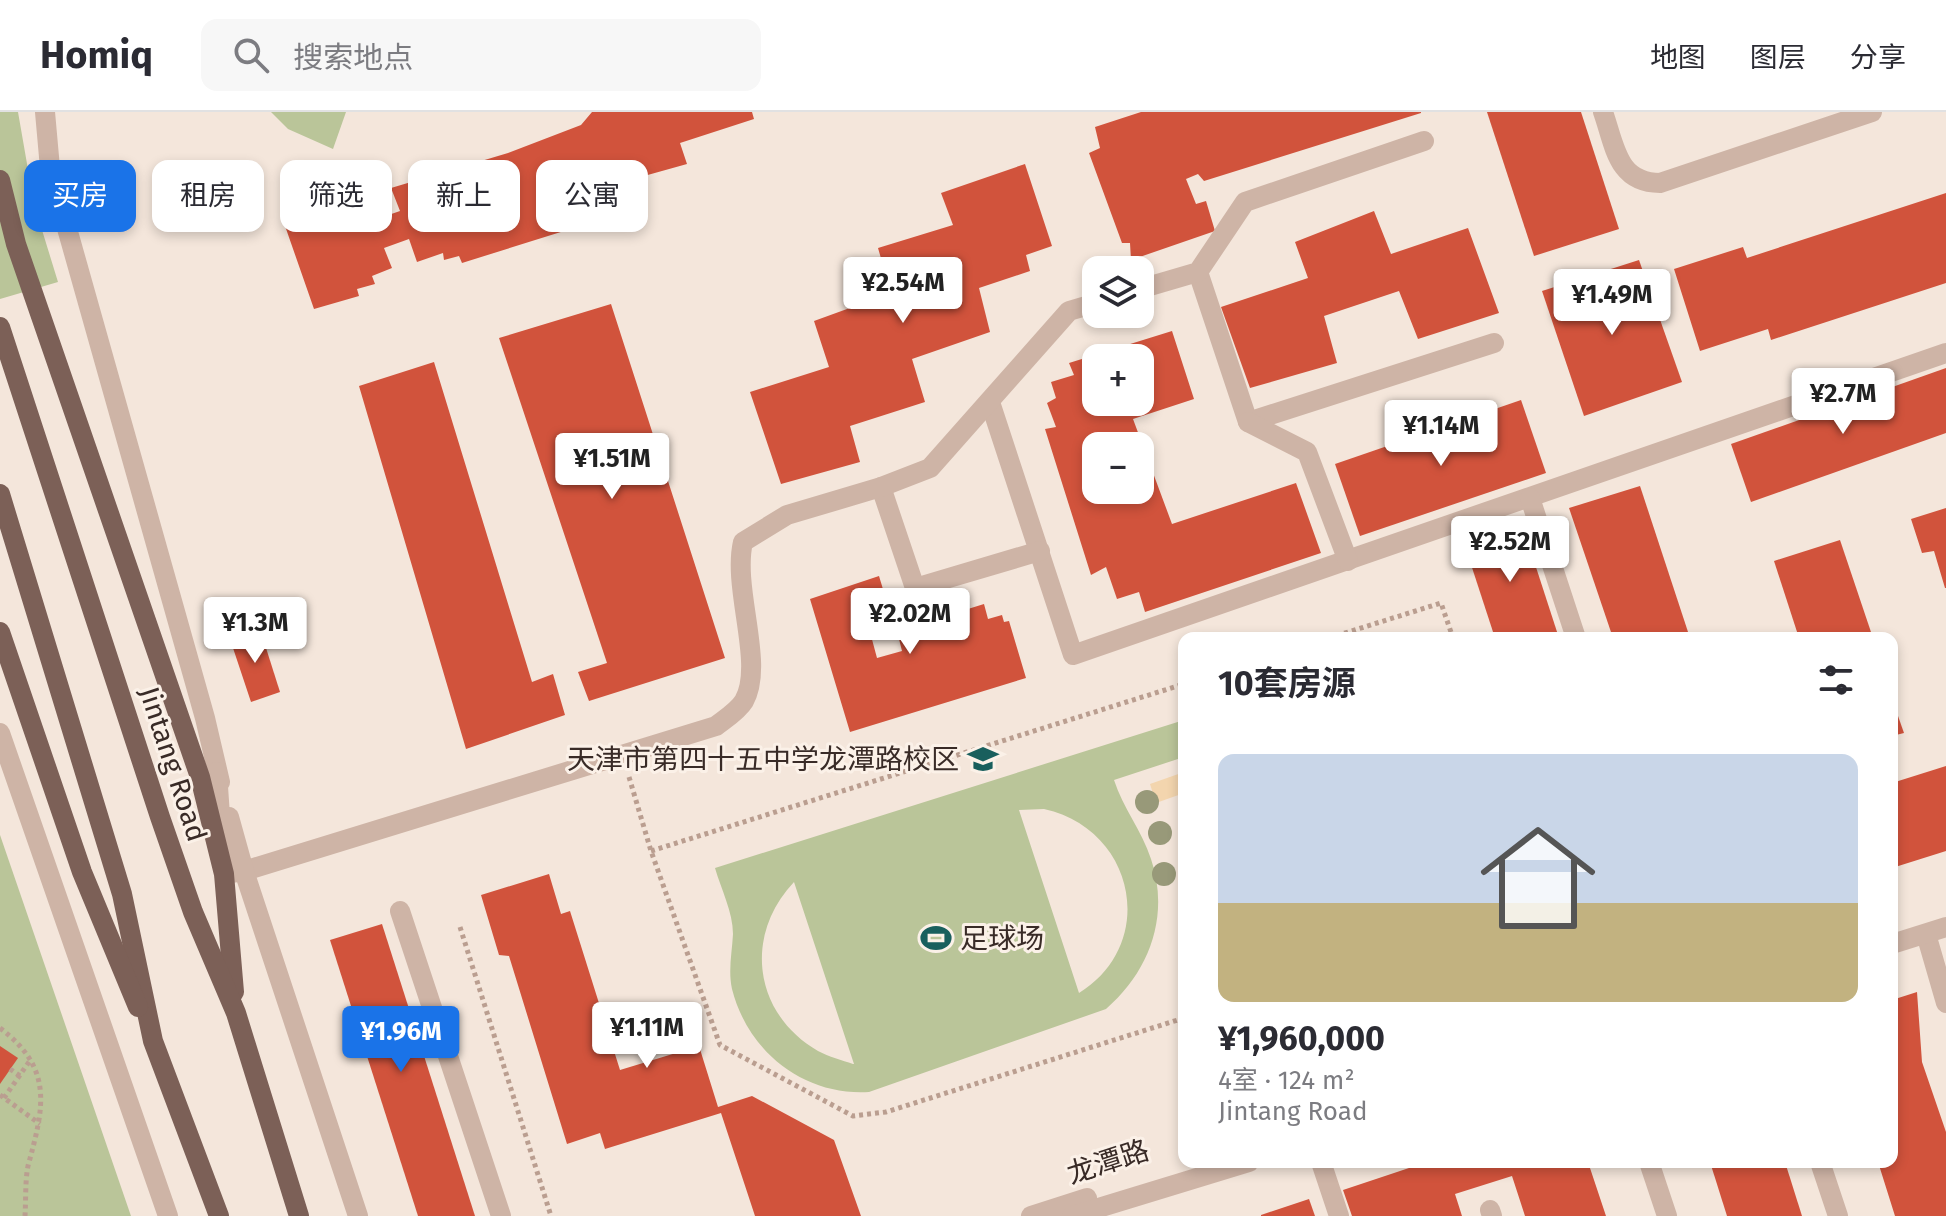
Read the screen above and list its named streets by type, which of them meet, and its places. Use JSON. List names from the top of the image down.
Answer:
{
  "streets": {
    "main road": ["Jintang Road"],
    "street": ["龙潭路"]
  },
  "places": {
    "school or university": ["天津市第四十五中学龙潭路校区"],
    "sports": ["足球场"]
  },
  "page": {
    "header": "Homiq",
    "search": "搜索地点",
    "nav": ["地图", "图层", "分享"],
    "chip": [
      "买房",
      "租房",
      "筛选",
      "新上",
      "公寓"
    ],
    "map_buttons": ["+", "−"],
    "price": [
      "¥2.54M",
      "¥1.49M",
      "¥2.7M",
      "¥1.14M",
      "¥1.51M",
      "¥2.52M",
      "¥2.02M",
      "¥1.3M",
      "¥1.11M",
      "¥1.96M"
    ],
    "heading": "10套房源",
    "list": [
      {
        "name": "¥1,960,000",
        "note": "4室 · 124 m² · Jintang Road"
      }
    ]
  }
}
